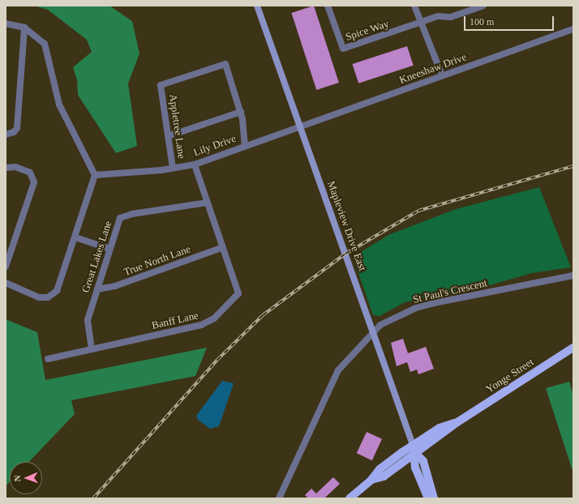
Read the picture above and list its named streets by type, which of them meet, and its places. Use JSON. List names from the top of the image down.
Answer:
{
  "streets": {
    "main road": ["Mapleview Drive East", "Yonge Street"],
    "street": [
      "Spice Way",
      "Kneeshaw Drive",
      "Appletree Lane",
      "Lily Drive",
      "Great Lakes Lane",
      "True North Lane",
      "St Paul's Crescent",
      "Banff Lane"
    ]
  },
  "crossings": [
    ["Kneeshaw Drive", "Lily Drive"],
    ["Kneeshaw Drive", "Mapleview Drive East"],
    ["Appletree Lane", "Lily Drive"],
    ["Lily Drive", "Mapleview Drive East"],
    ["Lily Drive", "Banff Lane"],
    ["Mapleview Drive East", "St Paul's Crescent"],
    ["Mapleview Drive East", "Yonge Street"],
    ["Great Lakes Lane", "True North Lane"],
    ["Great Lakes Lane", "Banff Lane"],
    ["True North Lane", "Banff Lane"]
  ],
  "scale_bar": "100 m",
  "north": "left"
}
